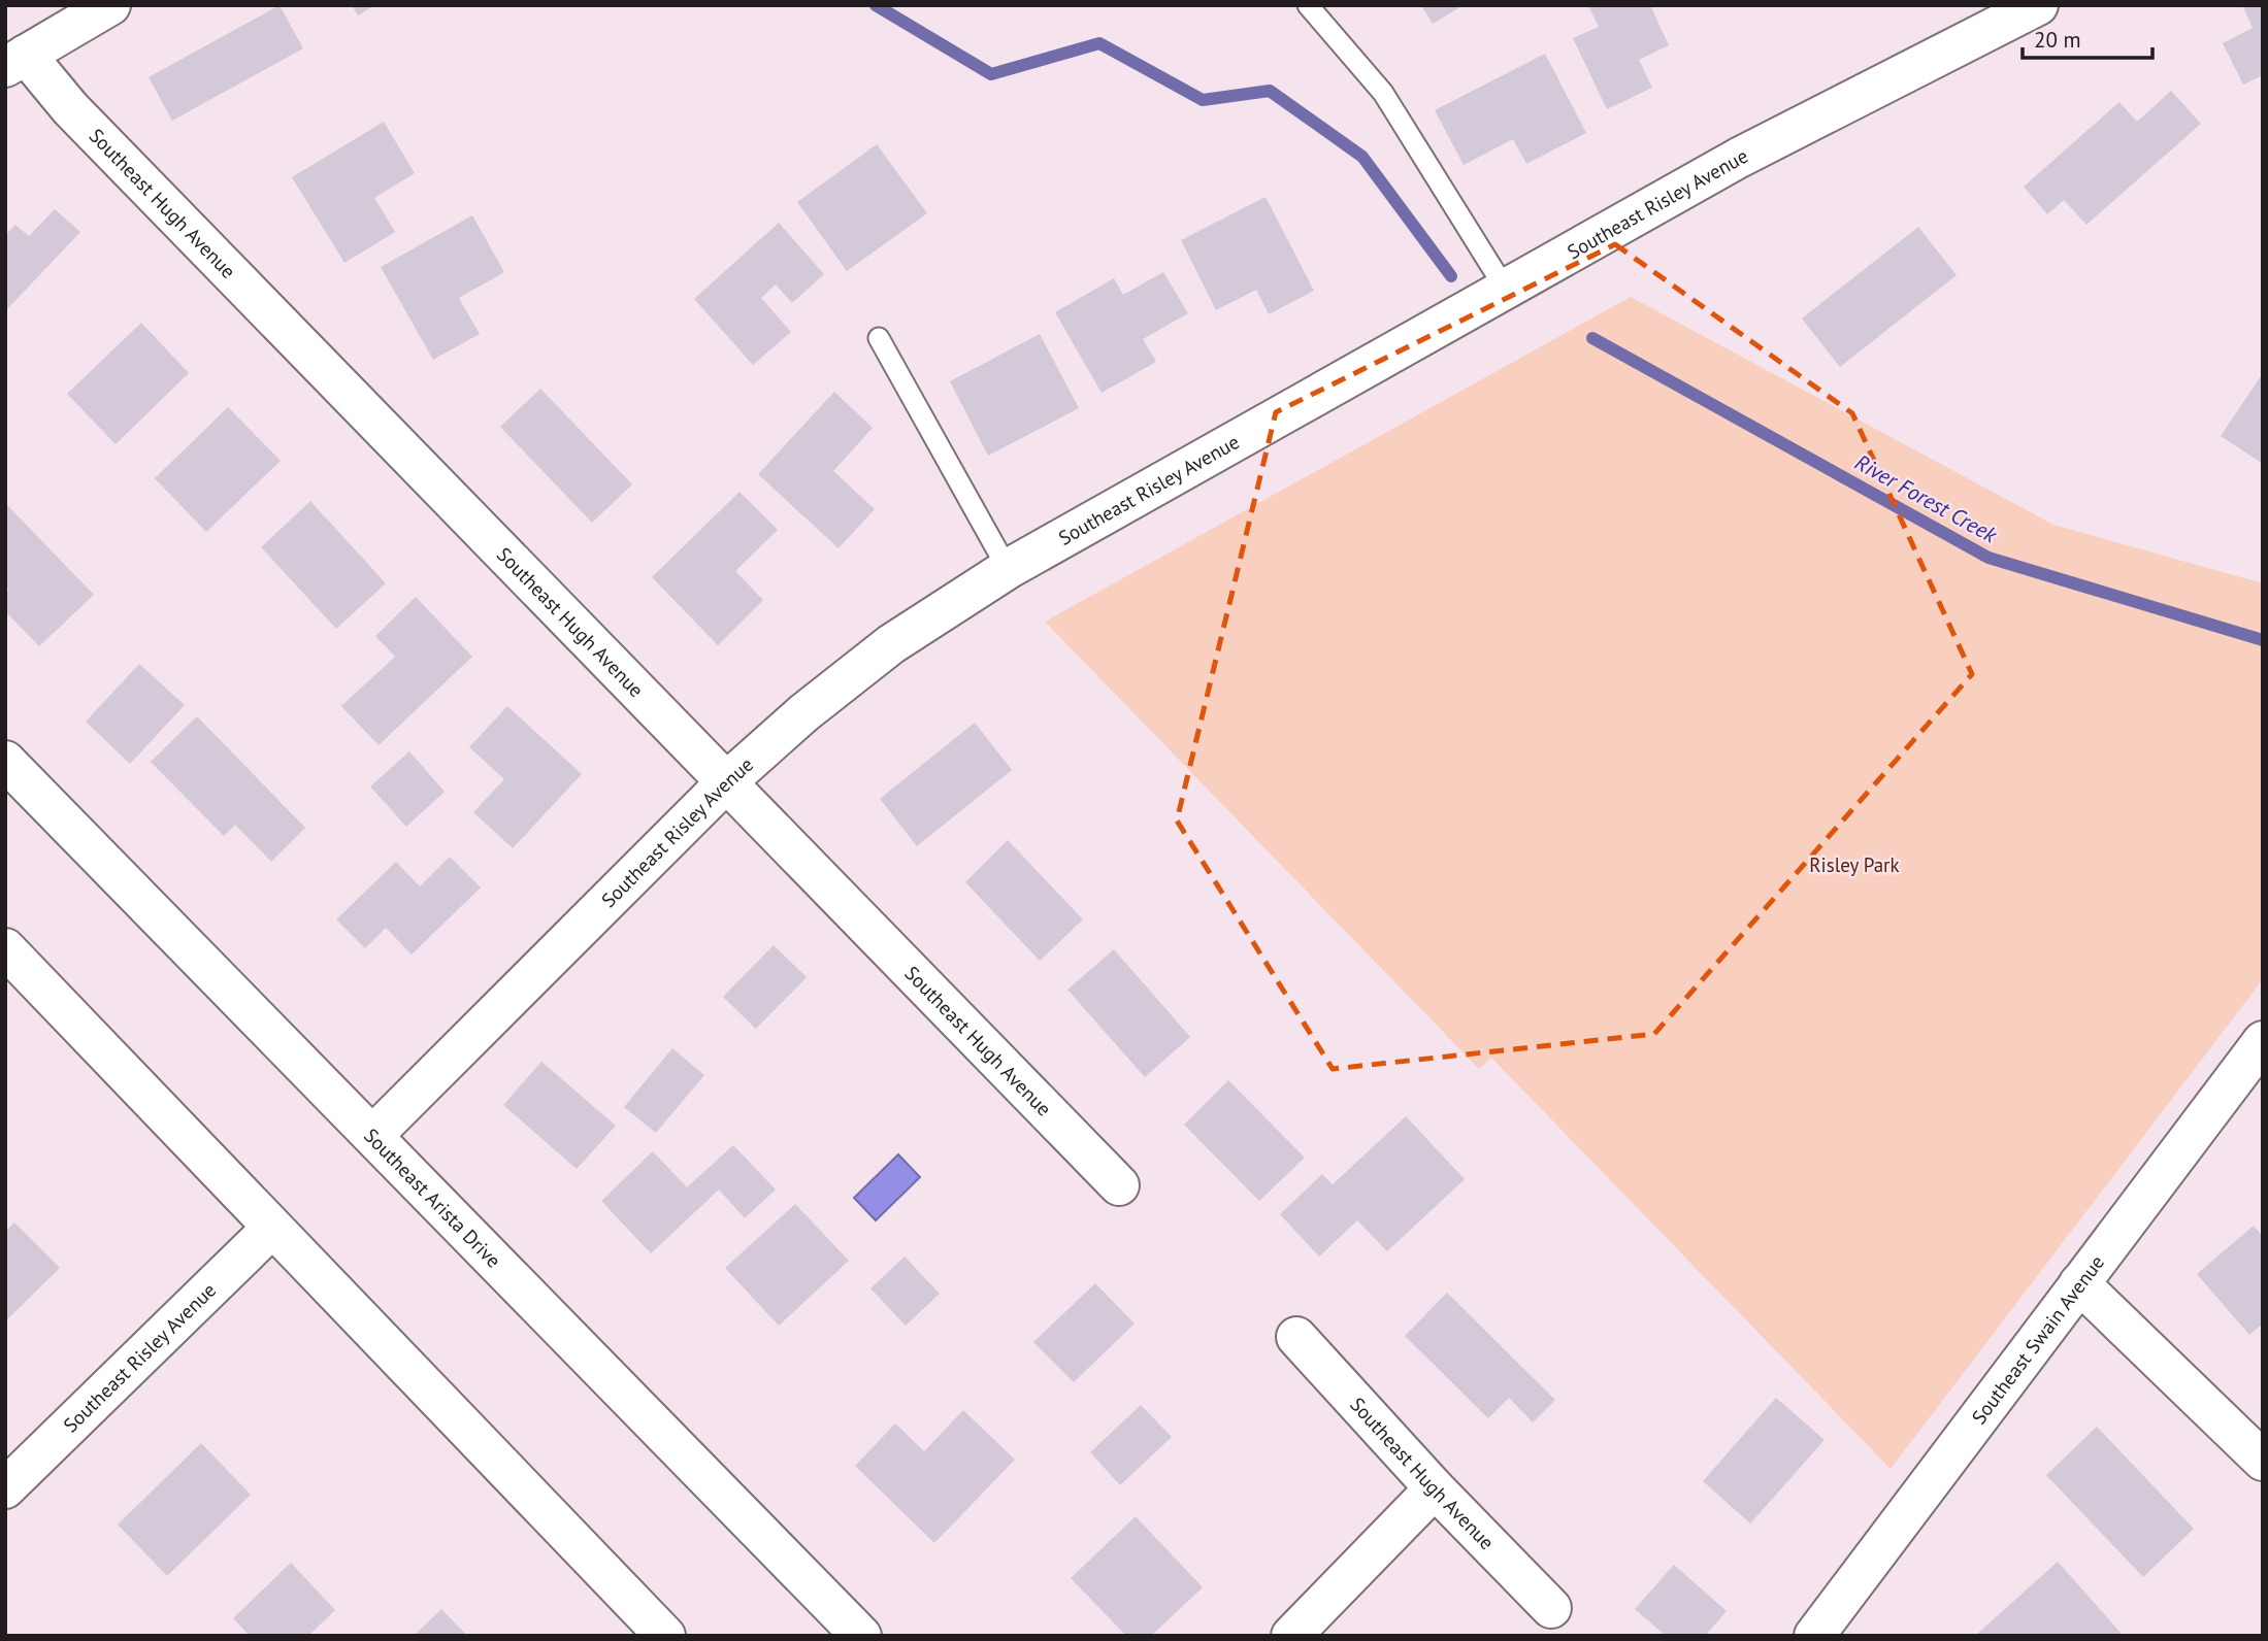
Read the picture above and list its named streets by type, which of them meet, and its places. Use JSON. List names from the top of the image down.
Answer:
{
  "streets": {
    "street": [
      "Southeast Hugh Avenue",
      "Southeast Risley Avenue",
      "Southeast Arista Drive",
      "Southeast Swain Avenue"
    ]
  },
  "crossings": [
    ["Southeast Hugh Avenue", "Southeast Risley Avenue"],
    ["Southeast Risley Avenue", "Southeast Arista Drive"]
  ],
  "water": ["River Forest Creek"],
  "parks": ["Risley Park"],
  "scale_bar": "20 m"
}
